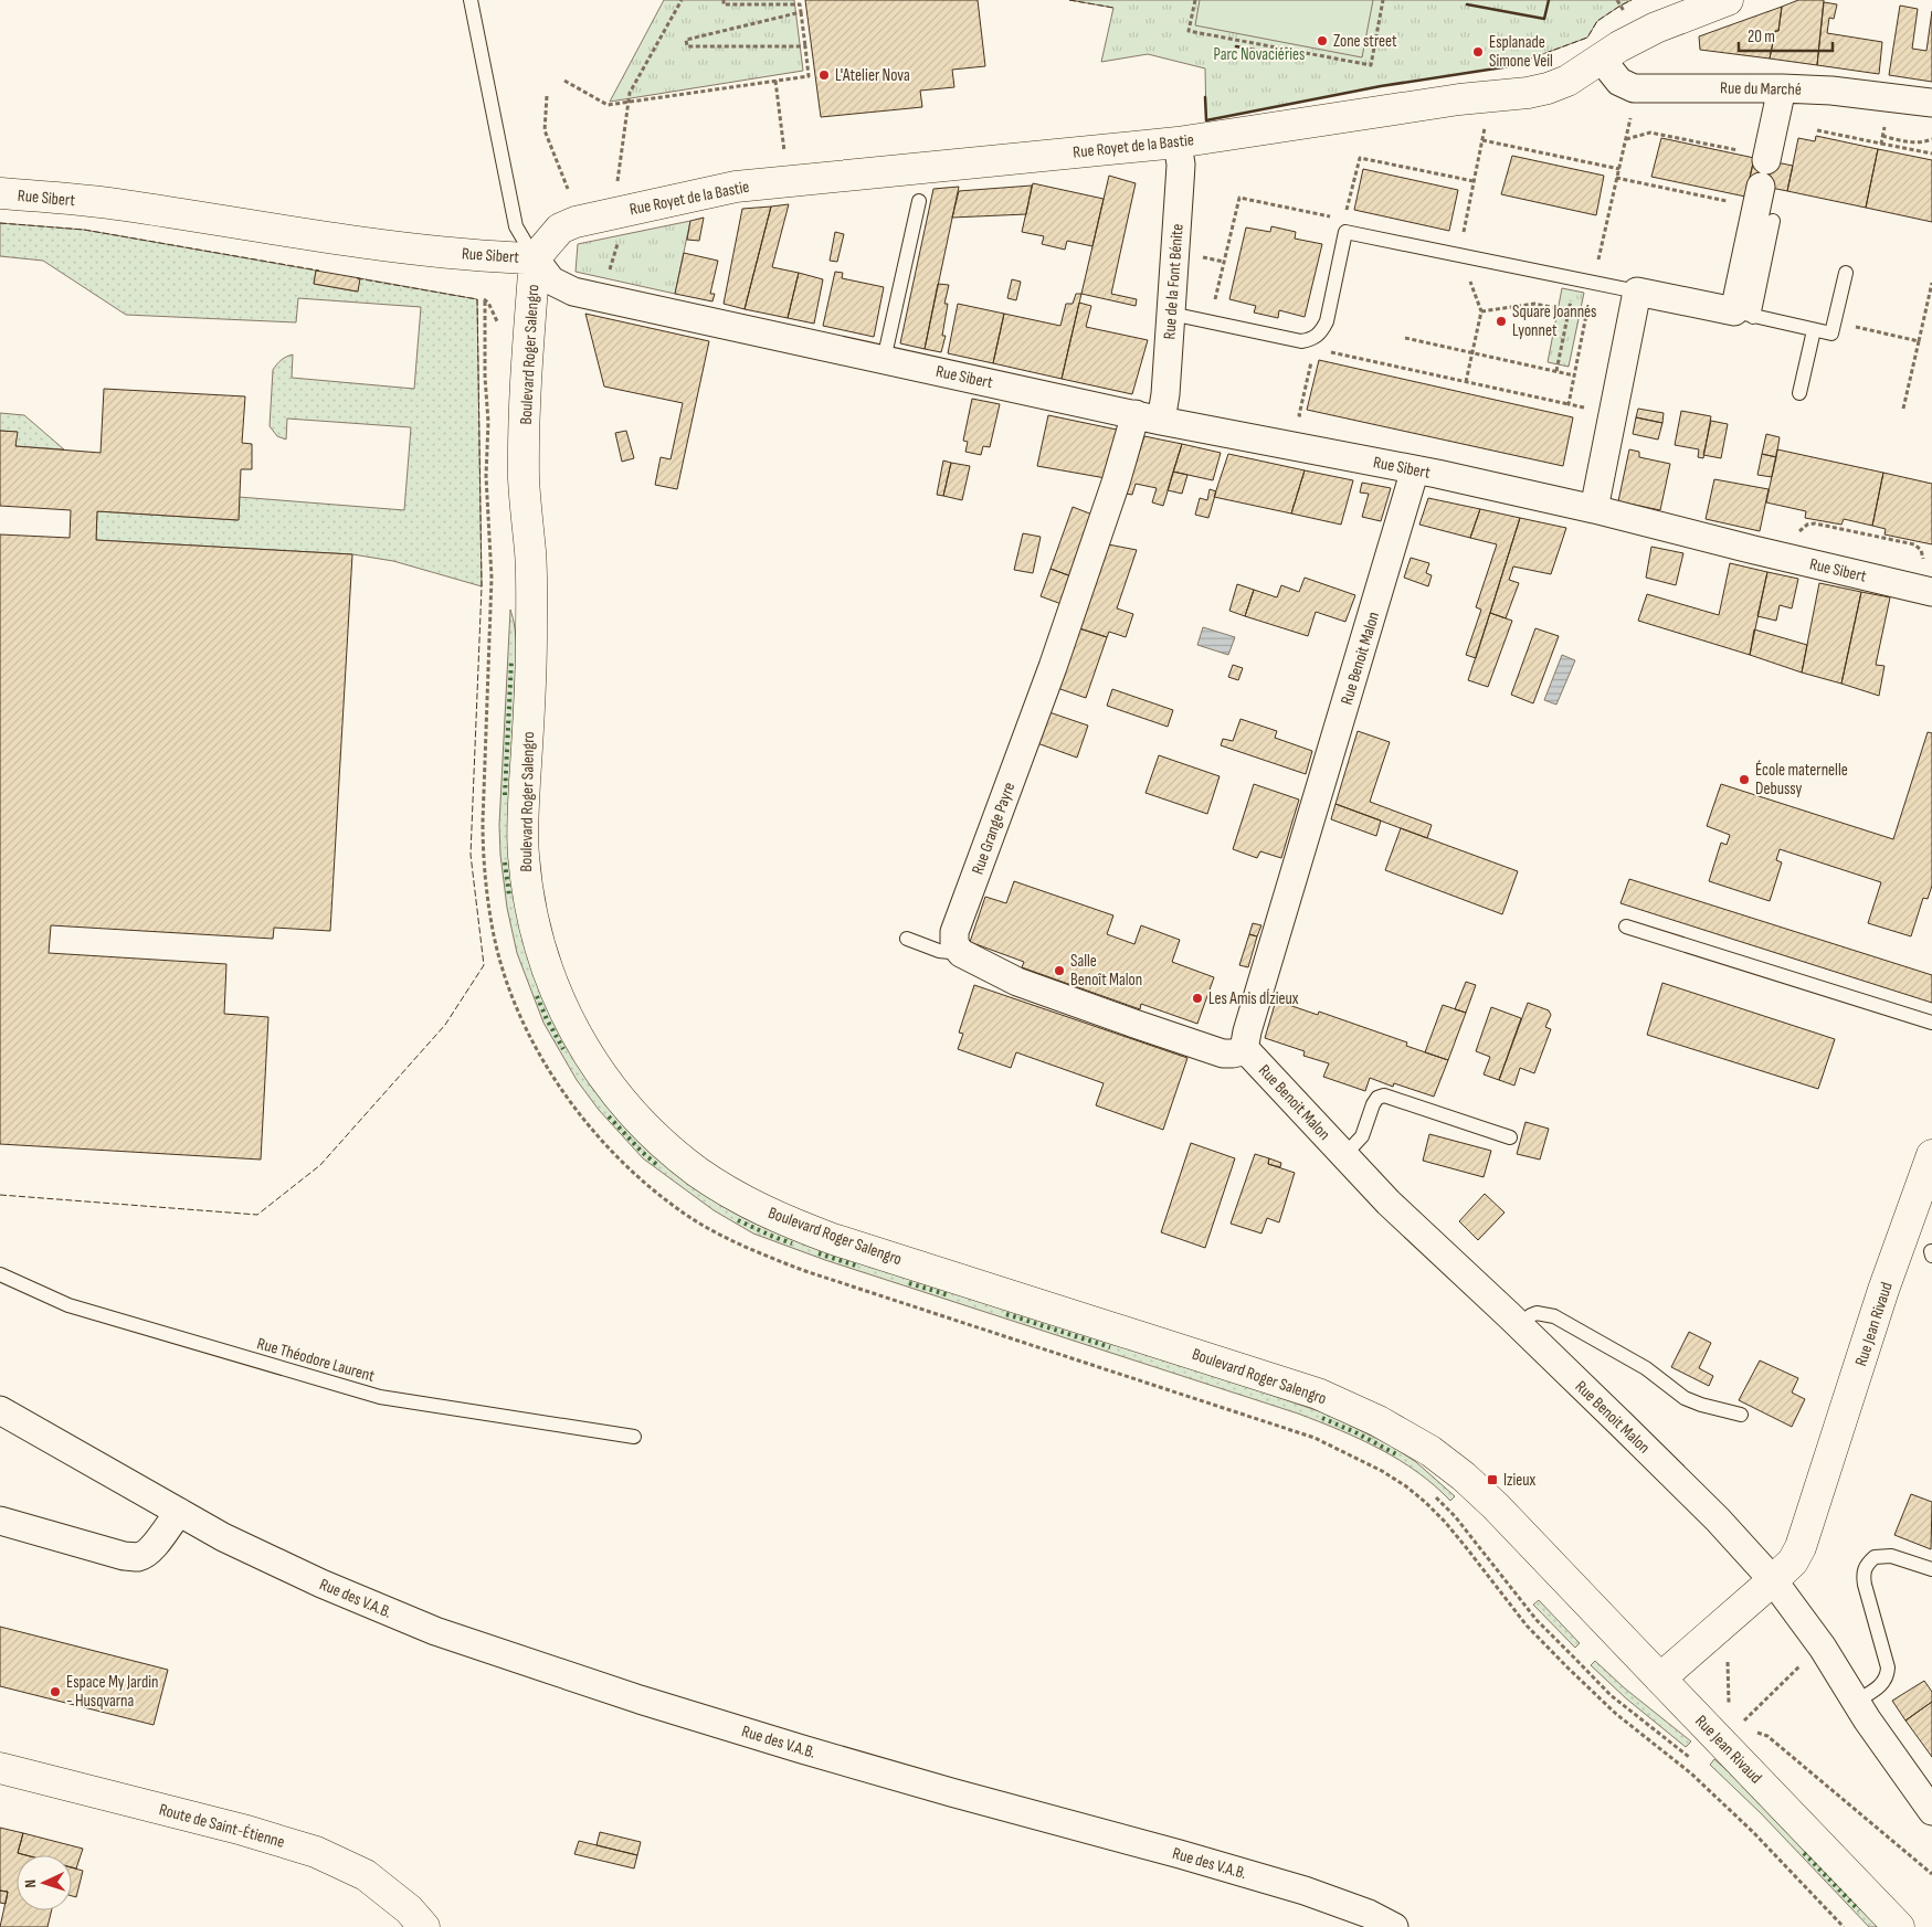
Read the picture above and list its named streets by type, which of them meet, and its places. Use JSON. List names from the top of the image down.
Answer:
{
  "streets": {
    "street": [
      "Rue du Marché",
      "Rue Royet de la Bastie",
      "Rue Sibert",
      "Rue de la Font Bénite",
      "Boulevard Roger Salengro",
      "Rue Benoit Malon",
      "Rue Grange Payre",
      "Rue Jean Rivaud",
      "Rue des V.A.B.",
      "Route de Saint-Étienne"
    ],
    "lane": ["Rue Théodore Laurent"]
  },
  "crossings": [
    ["Rue du Marché", "Rue Royet de la Bastie"],
    ["Rue Royet de la Bastie", "Rue Sibert"],
    ["Rue Royet de la Bastie", "Rue de la Font Bénite"],
    ["Rue Royet de la Bastie", "Boulevard Roger Salengro"],
    ["Rue Sibert", "Rue de la Font Bénite"],
    ["Rue Sibert", "Boulevard Roger Salengro"],
    ["Rue Sibert", "Rue Benoit Malon"],
    ["Rue Sibert", "Rue Grange Payre"],
    ["Rue de la Font Bénite", "Rue Grange Payre"],
    ["Boulevard Roger Salengro", "Rue Jean Rivaud"],
    ["Rue Benoit Malon", "Rue Jean Rivaud"]
  ],
  "parks": ["Parc Novaciéries"],
  "places": {
    "other": [
      "Zone street",
      "Esplanade Simone Veil",
      "L'Atelier Nova",
      "Square Joannés Lyonnet",
      "École maternelle Debussy",
      "Salle Benoît Malon",
      "Les Amis dÍzieux",
      "Espace My Jardin - Husqvarna"
    ],
    "transit": ["Izieux"]
  },
  "scale_bar": "20 m",
  "north": "left"
}
